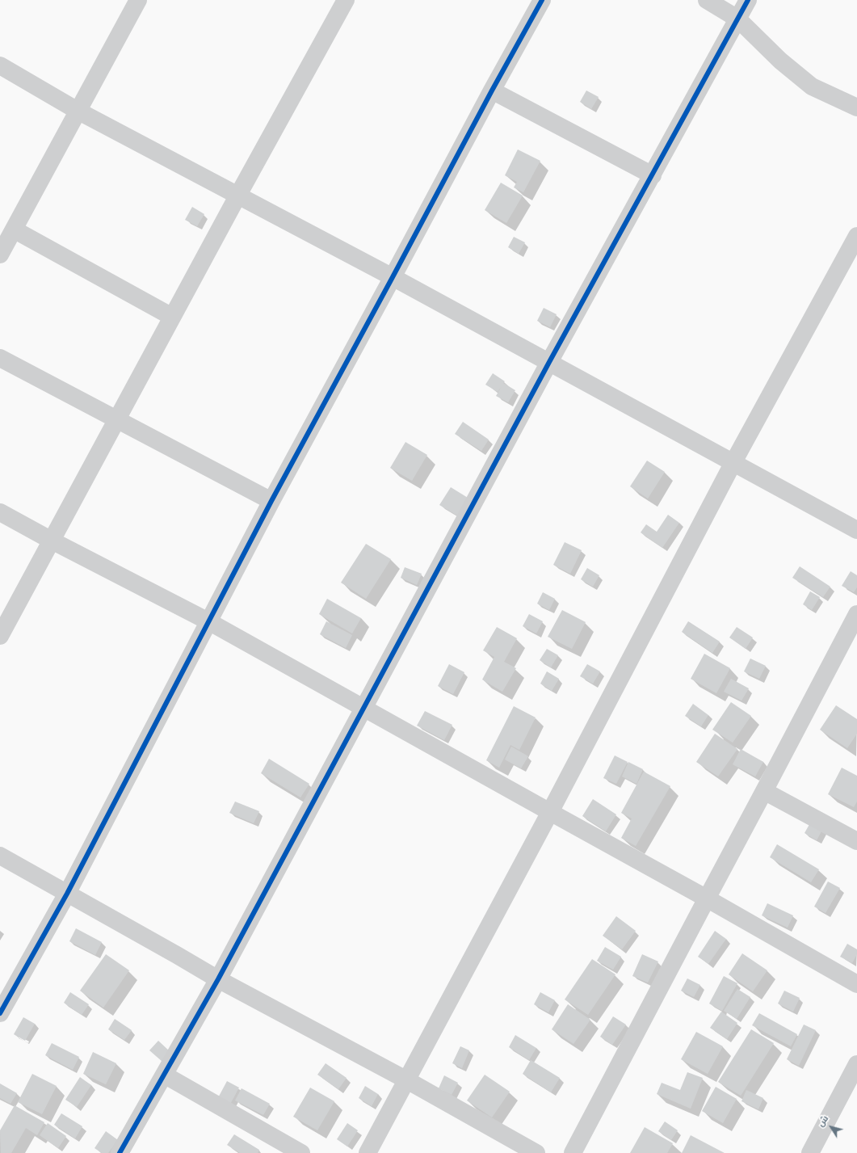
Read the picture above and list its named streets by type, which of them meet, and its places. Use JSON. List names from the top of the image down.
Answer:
{
  "north": "top left"
}
